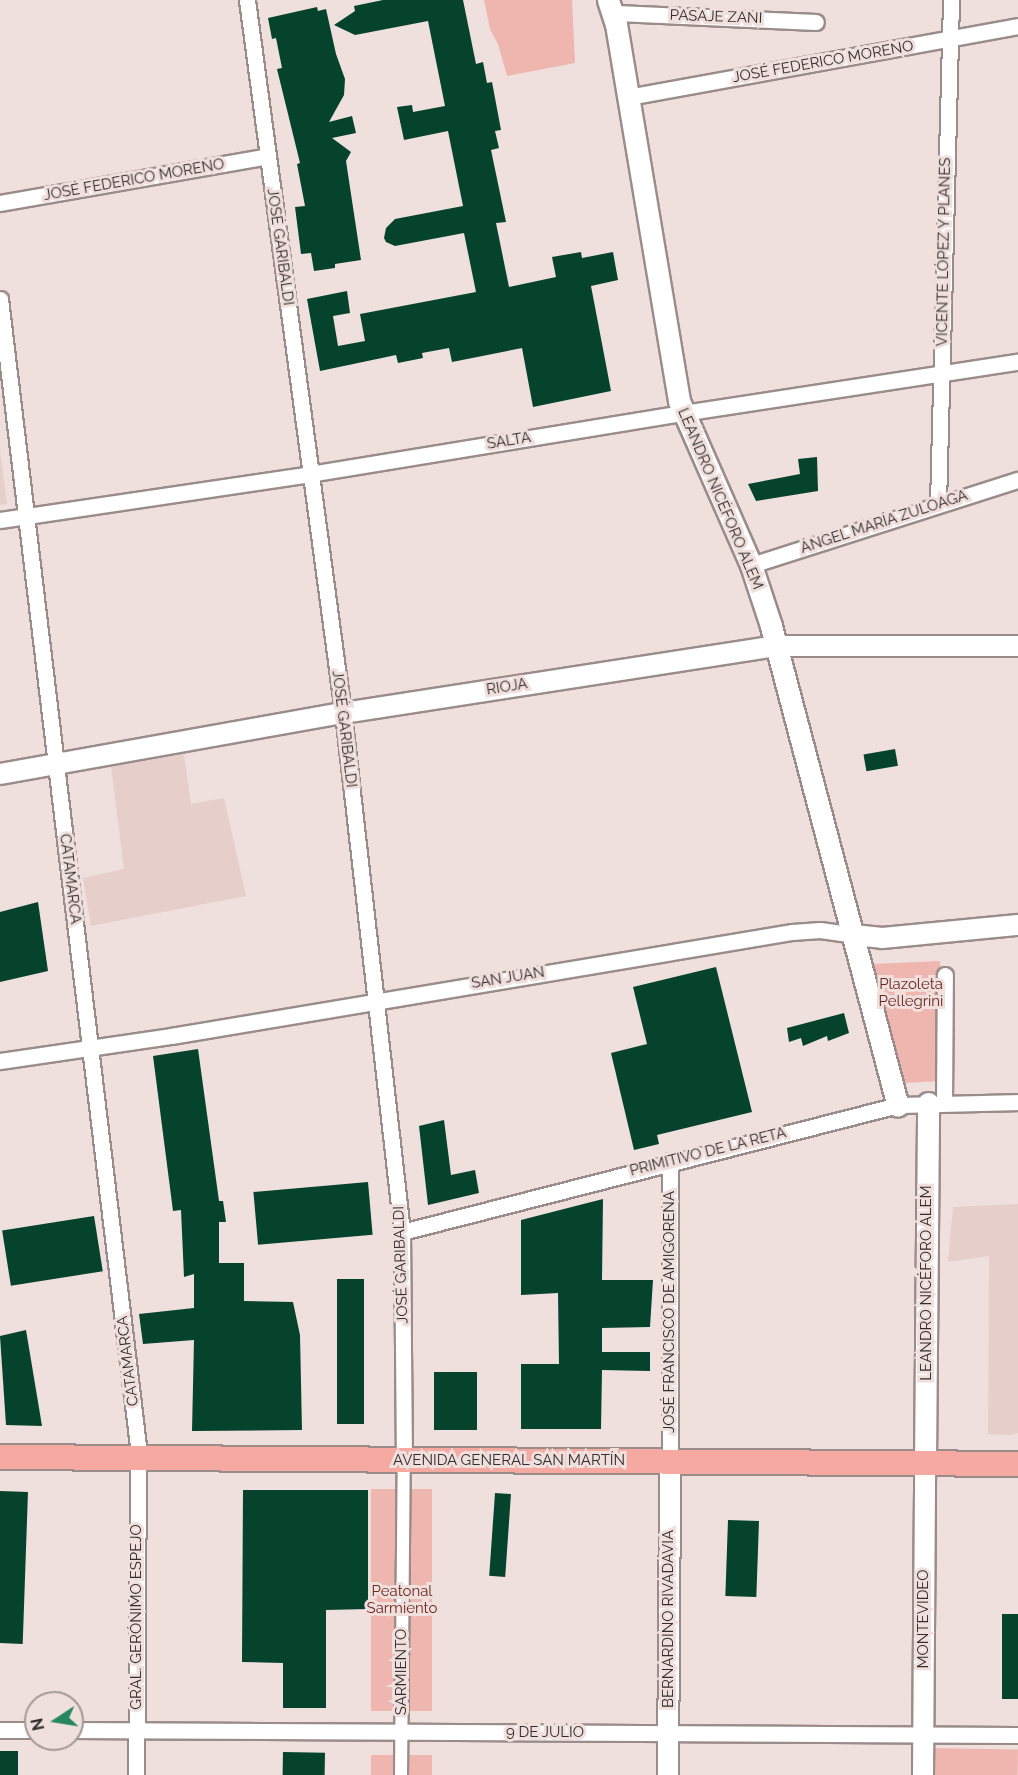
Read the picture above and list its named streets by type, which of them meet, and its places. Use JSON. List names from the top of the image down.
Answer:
{
  "streets": {
    "main road": ["LEANDRO NICÉFORO ALEM", "AVENIDA GENERAL SAN MARTÍN"],
    "street": [
      "PASAJE ZANI",
      "JOSÉ FEDERICO MORENO",
      "JOSÉ GARIBALDI",
      "VICENTE LÓPEZ Y PLANES",
      "SALTA",
      "ÁNGEL MARÍA ZULOAGA",
      "RIOJA",
      "CATAMARCA",
      "SAN JUAN",
      "PRIMITIVO DE LA RETA",
      "JOSÉ FRANCISCO DE AMIGORENA",
      "GRAL. GERÓNIMO ESPEJO",
      "BERNARDINO RIVADAVIA",
      "MONTEVIDEO",
      "SARMIENTO",
      "9 DE JULIO"
    ]
  },
  "crossings": [
    ["PASAJE ZANI", "LEANDRO NICÉFORO ALEM"],
    ["JOSÉ FEDERICO MORENO", "JOSÉ GARIBALDI"],
    ["JOSÉ FEDERICO MORENO", "VICENTE LÓPEZ Y PLANES"],
    ["JOSÉ FEDERICO MORENO", "LEANDRO NICÉFORO ALEM"],
    ["JOSÉ GARIBALDI", "SALTA"],
    ["JOSÉ GARIBALDI", "RIOJA"],
    ["JOSÉ GARIBALDI", "SAN JUAN"],
    ["JOSÉ GARIBALDI", "PRIMITIVO DE LA RETA"],
    ["JOSÉ GARIBALDI", "AVENIDA GENERAL SAN MARTÍN"],
    ["JOSÉ GARIBALDI", "SARMIENTO"],
    ["VICENTE LÓPEZ Y PLANES", "SALTA"],
    ["VICENTE LÓPEZ Y PLANES", "ÁNGEL MARÍA ZULOAGA"],
    ["SALTA", "LEANDRO NICÉFORO ALEM"],
    ["SALTA", "CATAMARCA"],
    ["LEANDRO NICÉFORO ALEM", "ÁNGEL MARÍA ZULOAGA"],
    ["LEANDRO NICÉFORO ALEM", "RIOJA"],
    ["LEANDRO NICÉFORO ALEM", "SAN JUAN"],
    ["LEANDRO NICÉFORO ALEM", "PRIMITIVO DE LA RETA"],
    ["LEANDRO NICÉFORO ALEM", "AVENIDA GENERAL SAN MARTÍN"],
    ["LEANDRO NICÉFORO ALEM", "MONTEVIDEO"],
    ["RIOJA", "CATAMARCA"],
    ["CATAMARCA", "SAN JUAN"],
    ["CATAMARCA", "AVENIDA GENERAL SAN MARTÍN"],
    ["CATAMARCA", "GRAL. GERÓNIMO ESPEJO"],
    ["PRIMITIVO DE LA RETA", "JOSÉ FRANCISCO DE AMIGORENA"],
    ["JOSÉ FRANCISCO DE AMIGORENA", "AVENIDA GENERAL SAN MARTÍN"],
    ["JOSÉ FRANCISCO DE AMIGORENA", "BERNARDINO RIVADAVIA"],
    ["AVENIDA GENERAL SAN MARTÍN", "GRAL. GERÓNIMO ESPEJO"],
    ["AVENIDA GENERAL SAN MARTÍN", "BERNARDINO RIVADAVIA"],
    ["AVENIDA GENERAL SAN MARTÍN", "MONTEVIDEO"],
    ["AVENIDA GENERAL SAN MARTÍN", "SARMIENTO"],
    ["GRAL. GERÓNIMO ESPEJO", "9 DE JULIO"],
    ["BERNARDINO RIVADAVIA", "9 DE JULIO"],
    ["MONTEVIDEO", "9 DE JULIO"],
    ["SARMIENTO", "9 DE JULIO"]
  ],
  "parks": ["Plazoleta Pellegrini", "Peatonal Sarmiento"],
  "north": "left"
}
